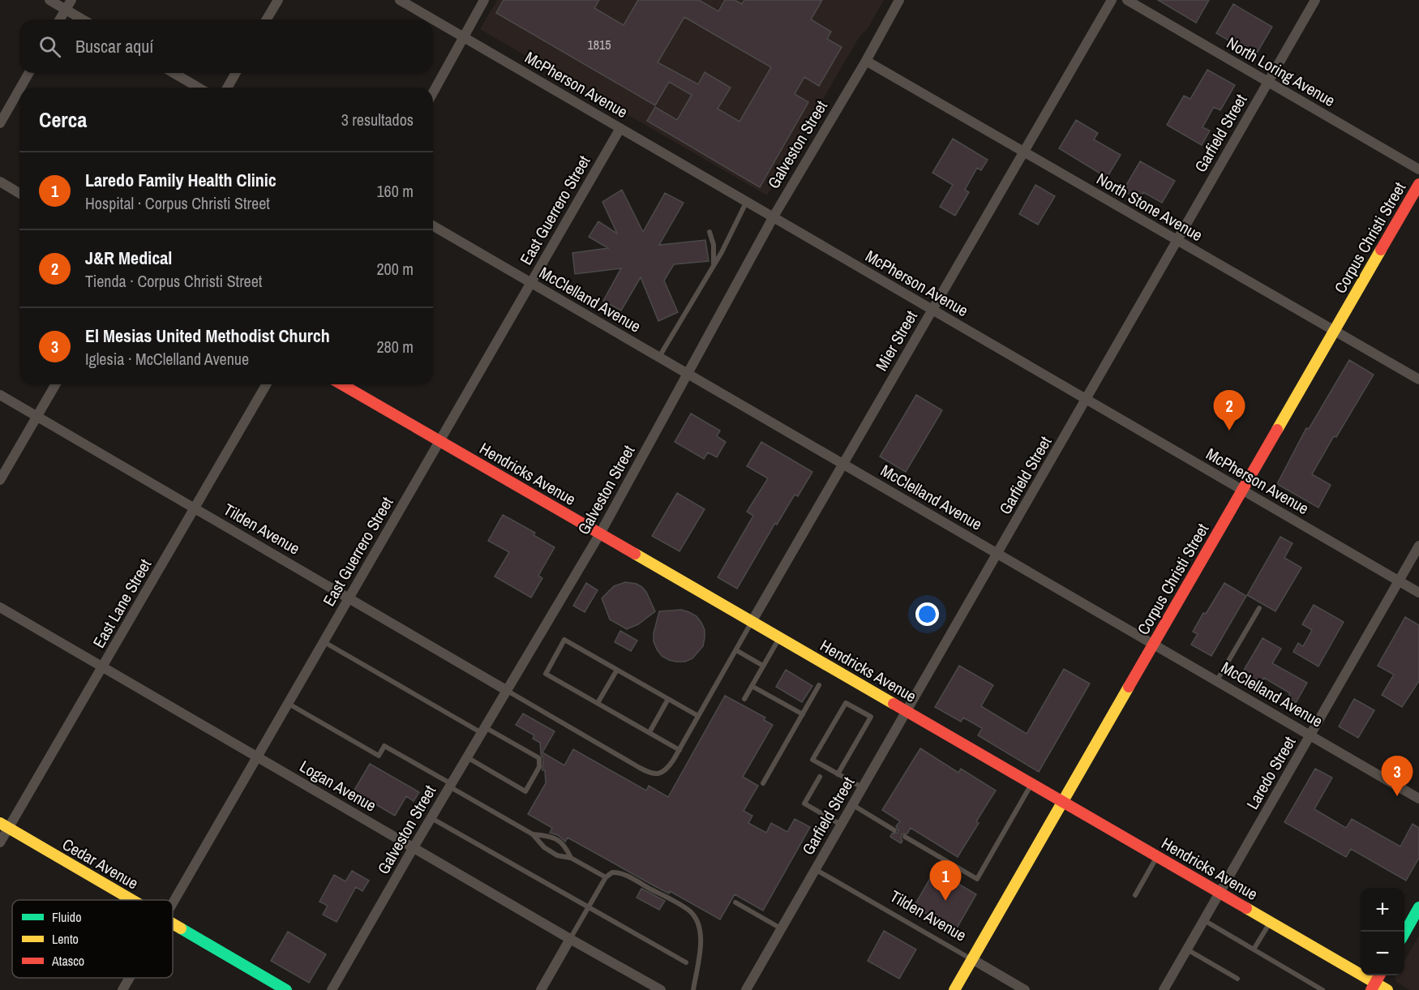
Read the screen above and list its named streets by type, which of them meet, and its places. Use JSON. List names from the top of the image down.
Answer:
{
  "streets": {
    "street": [
      "North Loring Avenue",
      "McPherson Avenue",
      "Garfield Street",
      "Galveston Street",
      "North Stone Avenue",
      "East Guerrero Street",
      "Corpus Christi Street",
      "McClelland Avenue",
      "Mier Street",
      "Hendricks Avenue",
      "Tilden Avenue",
      "East Lane Street",
      "Laredo Street",
      "Logan Avenue",
      "Cedar Avenue"
    ]
  },
  "crossings": [
    ["North Loring Avenue", "Garfield Street"],
    ["McPherson Avenue", "Garfield Street"],
    ["McPherson Avenue", "Galveston Street"],
    ["McPherson Avenue", "East Guerrero Street"],
    ["McPherson Avenue", "Corpus Christi Street"],
    ["McPherson Avenue", "Mier Street"],
    ["McPherson Avenue", "Laredo Street"],
    ["Garfield Street", "North Stone Avenue"],
    ["Garfield Street", "McClelland Avenue"],
    ["Garfield Street", "Hendricks Avenue"],
    ["Garfield Street", "Tilden Avenue"],
    ["Galveston Street", "North Stone Avenue"],
    ["Galveston Street", "McClelland Avenue"],
    ["Galveston Street", "Hendricks Avenue"],
    ["Galveston Street", "Tilden Avenue"],
    ["Galveston Street", "Logan Avenue"],
    ["North Stone Avenue", "Corpus Christi Street"],
    ["North Stone Avenue", "Mier Street"],
    ["East Guerrero Street", "McClelland Avenue"],
    ["East Guerrero Street", "Hendricks Avenue"],
    ["East Guerrero Street", "Tilden Avenue"],
    ["East Guerrero Street", "Logan Avenue"],
    ["Corpus Christi Street", "McClelland Avenue"],
    ["Corpus Christi Street", "Hendricks Avenue"],
    ["Corpus Christi Street", "Tilden Avenue"],
    ["McClelland Avenue", "Mier Street"],
    ["McClelland Avenue", "Laredo Street"],
    ["Mier Street", "Hendricks Avenue"],
    ["Hendricks Avenue", "Laredo Street"],
    ["Tilden Avenue", "East Lane Street"],
    ["East Lane Street", "Logan Avenue"],
    ["East Lane Street", "Cedar Avenue"]
  ],
  "house_numbers": ["1815"],
  "legend": ["Fluido", "Lento", "Atasco"],
  "page": {
    "search": "Buscar aquí",
    "heading": ["Cerca", "3 resultados"],
    "list": [
      {
        "mark": "1",
        "name": "Laredo Family Health Clinic",
        "note": "Hospital · Corpus Christi Street",
        "value": "160 m"
      },
      {
        "mark": "2",
        "name": "J&R Medical",
        "note": "Tienda · Corpus Christi Street",
        "value": "200 m"
      },
      {
        "mark": "3",
        "name": "El Mesias United Methodist Church",
        "note": "Iglesia · McClelland Avenue",
        "value": "280 m"
      }
    ],
    "pins": ["2", "3", "1"],
    "map_buttons": ["+", "−"]
  }
}
